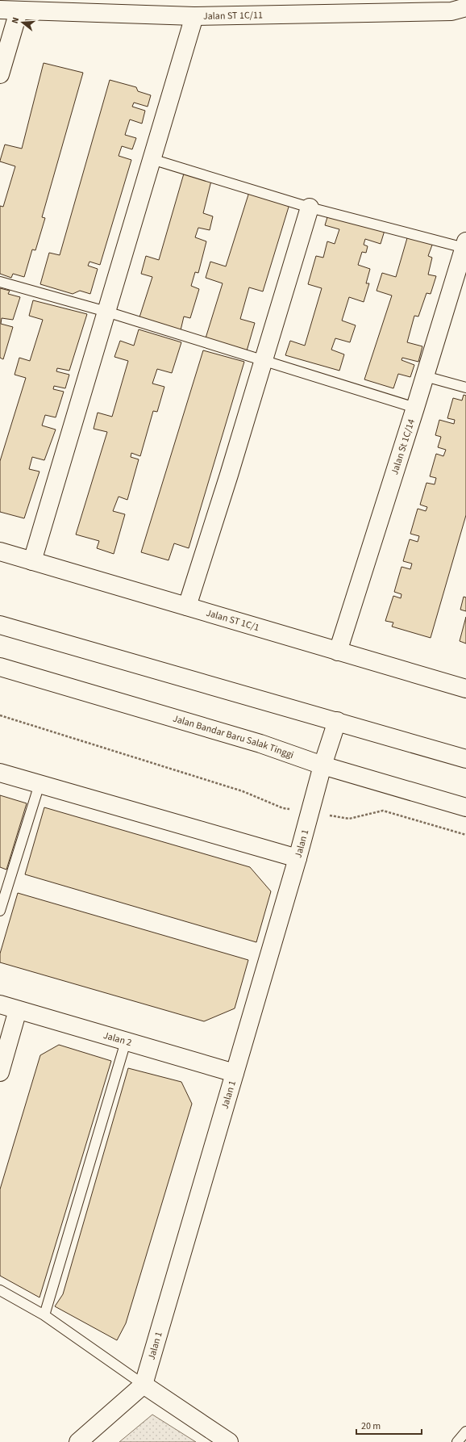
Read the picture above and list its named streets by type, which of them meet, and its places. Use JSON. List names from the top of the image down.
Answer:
{
  "streets": {
    "street": [
      "Jalan ST 1C/11",
      "Jalan St 1C/14",
      "Jalan ST 1C/1",
      "Jalan Bandar Baru Salak Tinggi",
      "Jalan 1",
      "Jalan 2"
    ]
  },
  "crossings": [
    ["Jalan St 1C/14", "Jalan ST 1C/1"],
    ["Jalan Bandar Baru Salak Tinggi", "Jalan 1"],
    ["Jalan 1", "Jalan 2"]
  ],
  "scale_bar": "20 m",
  "north": "left"
}
